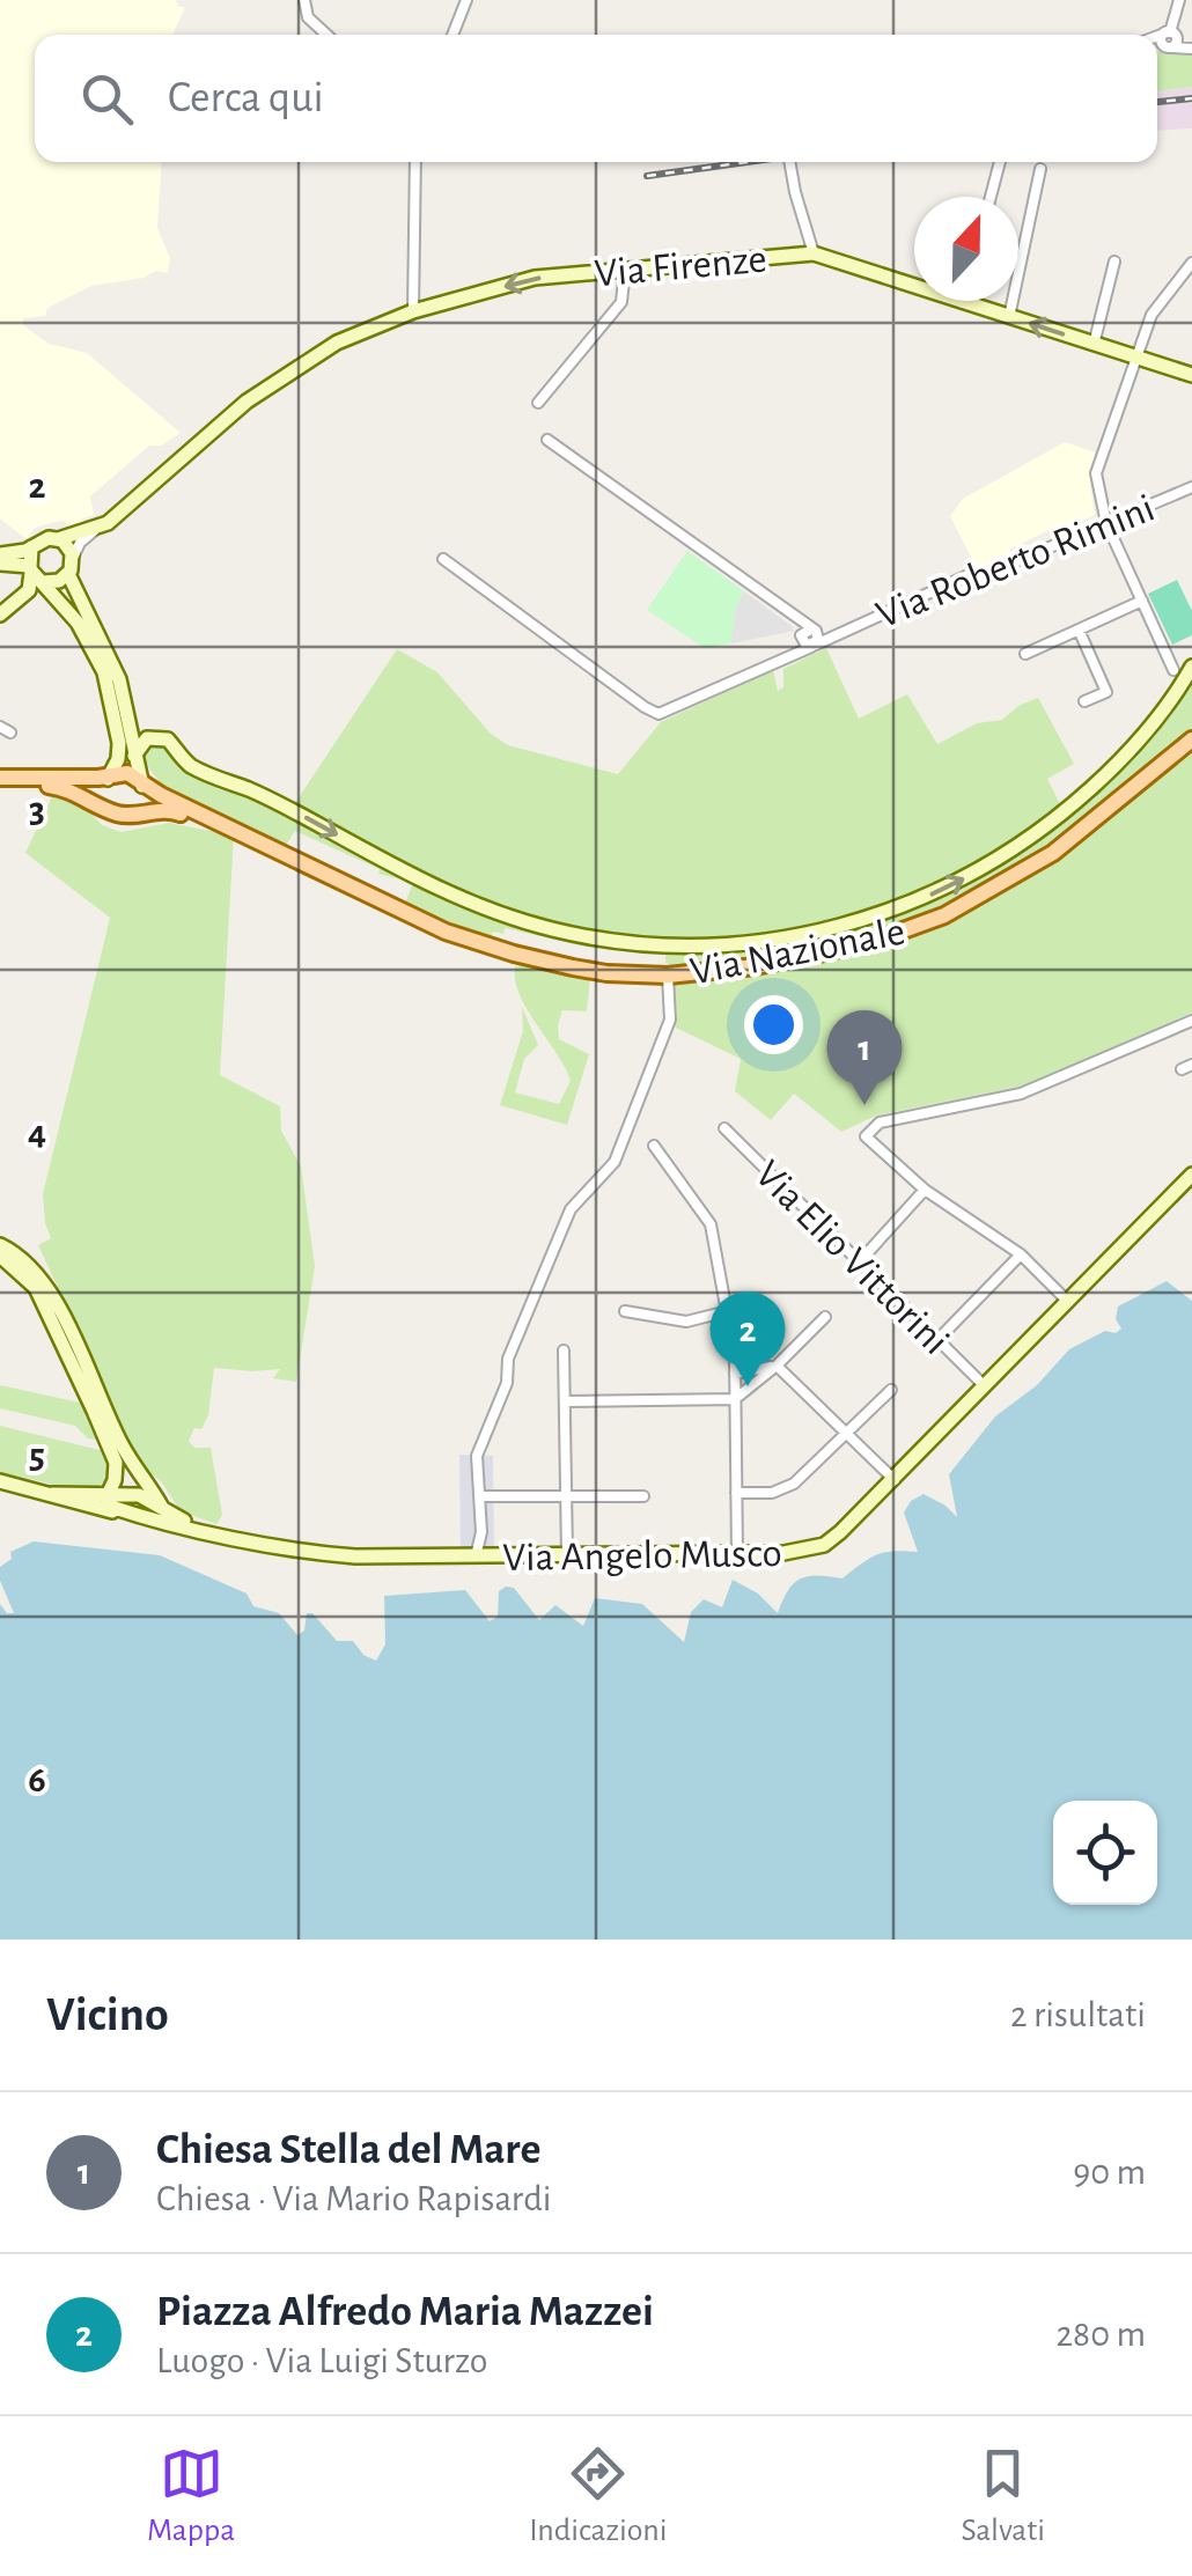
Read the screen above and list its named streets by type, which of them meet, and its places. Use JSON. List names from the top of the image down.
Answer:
{
  "streets": {
    "main road": ["Via Firenze", "Via Nazionale", "Via Angelo Musco"],
    "street": ["Via Roberto Rimini", "Via Elio Vittorini"]
  },
  "crossings": [
    ["Via Elio Vittorini", "Via Angelo Musco"]
  ],
  "north": "top",
  "page": {
    "search": "Cerca qui",
    "pins": ["1", "2"],
    "heading": ["Vicino", "2 risultati"],
    "list": [
      {
        "mark": "1",
        "name": "Chiesa Stella del Mare",
        "note": "Chiesa · Via Mario Rapisardi",
        "value": "90 m"
      },
      {
        "mark": "2",
        "name": "Piazza Alfredo Maria Mazzei",
        "note": "Luogo · Via Luigi Sturzo",
        "value": "280 m"
      }
    ],
    "nav": ["Mappa", "Indicazioni", "Salvati"]
  },
  "grid": {
    "rows": [
      "2",
      "3",
      "4",
      "5",
      "6"
    ]
  }
}
